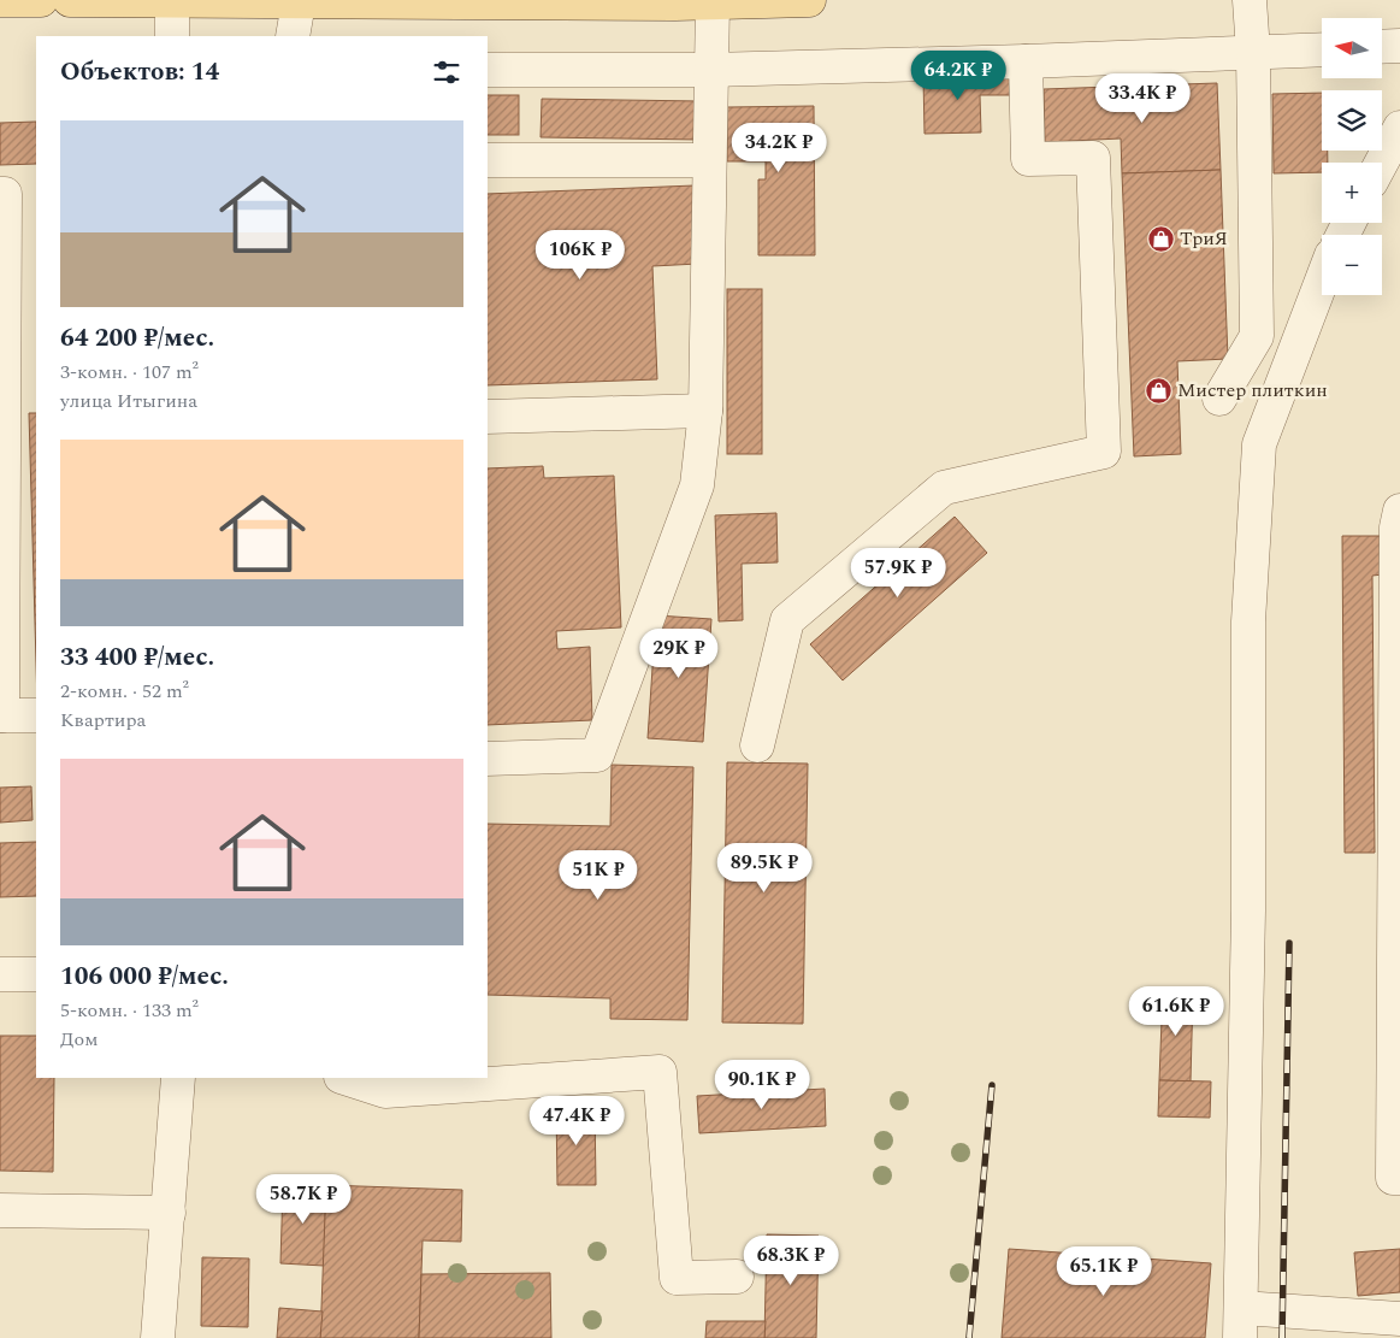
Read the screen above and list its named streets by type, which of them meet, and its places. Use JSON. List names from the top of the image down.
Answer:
{
  "places": {
    "shop": ["ТриЯ", "Мистер плиткин"]
  },
  "north": "left",
  "page": {
    "map_buttons": ["+", "−"],
    "heading": "Объектов: 14",
    "price": [
      "64.2K ₽",
      "33.4K ₽",
      "34.2K ₽",
      "106K ₽",
      "57.9K ₽",
      "29K ₽",
      "89.5K ₽",
      "51K ₽",
      "61.6K ₽",
      "90.1K ₽",
      "47.4K ₽",
      "58.7K ₽",
      "68.3K ₽",
      "65.1K ₽"
    ],
    "list": [
      {
        "name": "64 200 ₽/мес.",
        "note": "3-комн. · 107 m² · улица Итыгина"
      },
      {
        "name": "33 400 ₽/мес.",
        "note": "2-комн. · 52 m² · Квартира"
      },
      {
        "name": "106 000 ₽/мес.",
        "note": "5-комн. · 133 m² · Дом"
      }
    ]
  }
}
